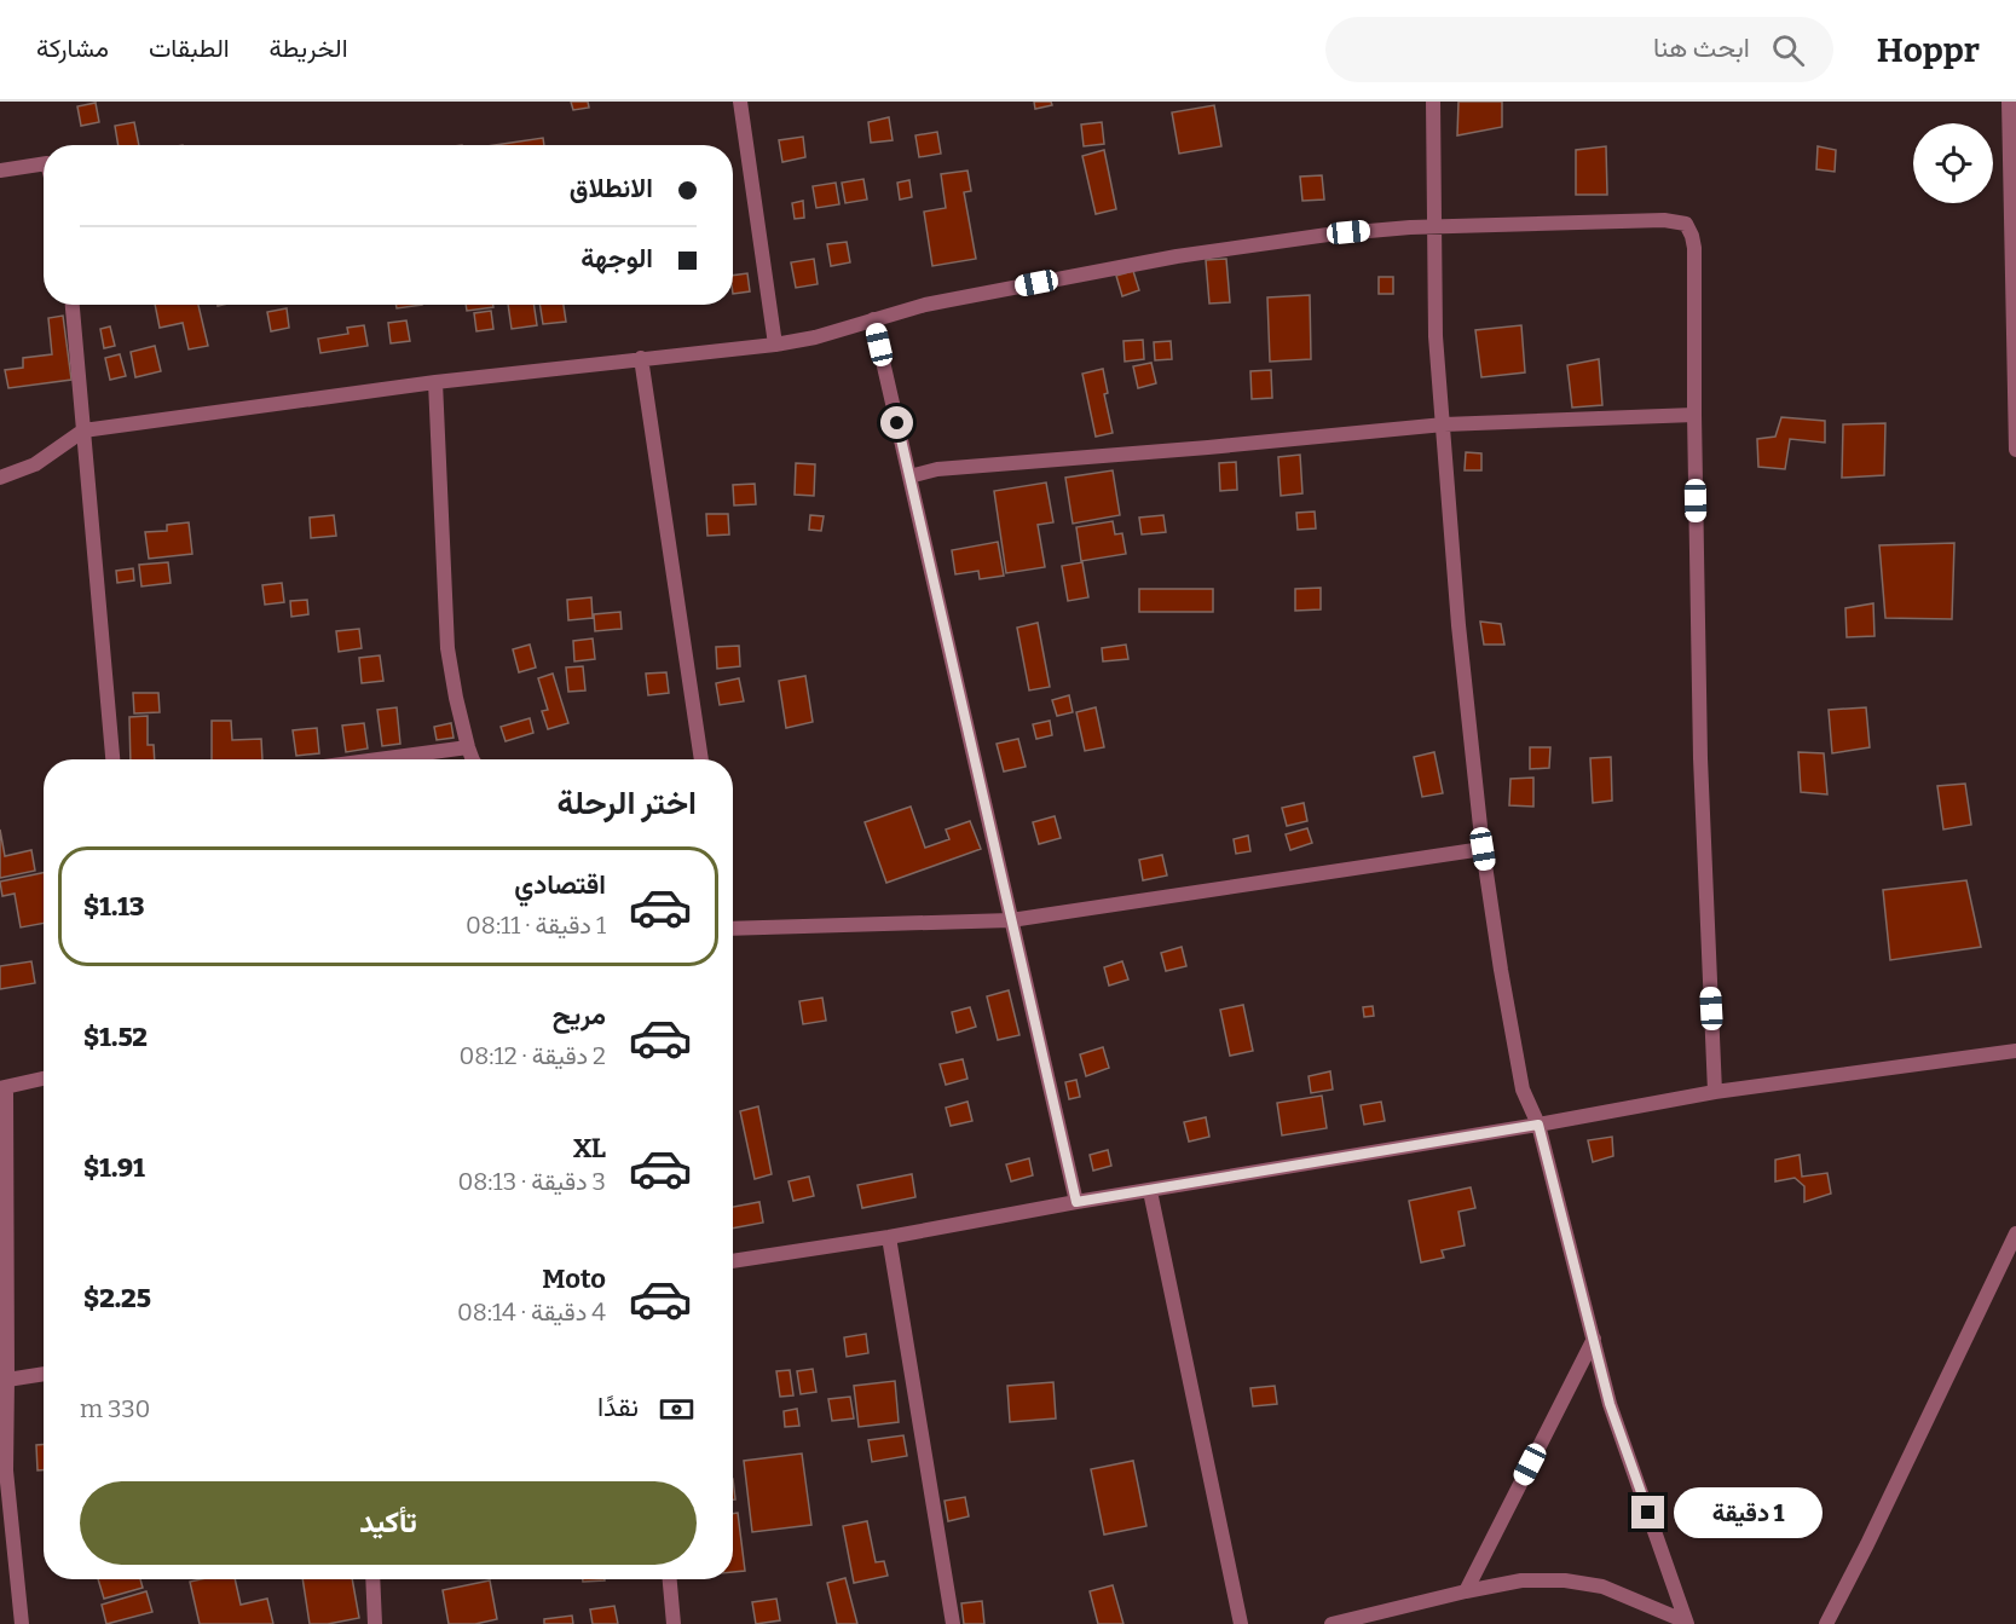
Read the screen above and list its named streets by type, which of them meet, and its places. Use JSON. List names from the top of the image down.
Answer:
{
  "page": {
    "header": "Hoppr",
    "search": "ابحث هنا",
    "nav": ["الخريطة", "الطبقات", "مشاركة"],
    "banner": ["الانطلاق", "الوجهة"],
    "heading": "اختر الرحلة",
    "list": [
      {
        "name": "اقتصادي",
        "note": "1 دقيقة · 08:11",
        "value": "$1.13"
      },
      {
        "name": "مريح",
        "note": "2 دقيقة · 08:12",
        "value": "$1.52"
      },
      {
        "name": "XL",
        "note": "3 دقيقة · 08:13",
        "value": "$1.91"
      },
      {
        "name": "Moto",
        "note": "4 دقيقة · 08:14",
        "value": "$2.25"
      }
    ],
    "pay": ["نقدًا", "330 m"],
    "buttons": "تأكيد",
    "bubble": "1 دقيقة"
  }
}
